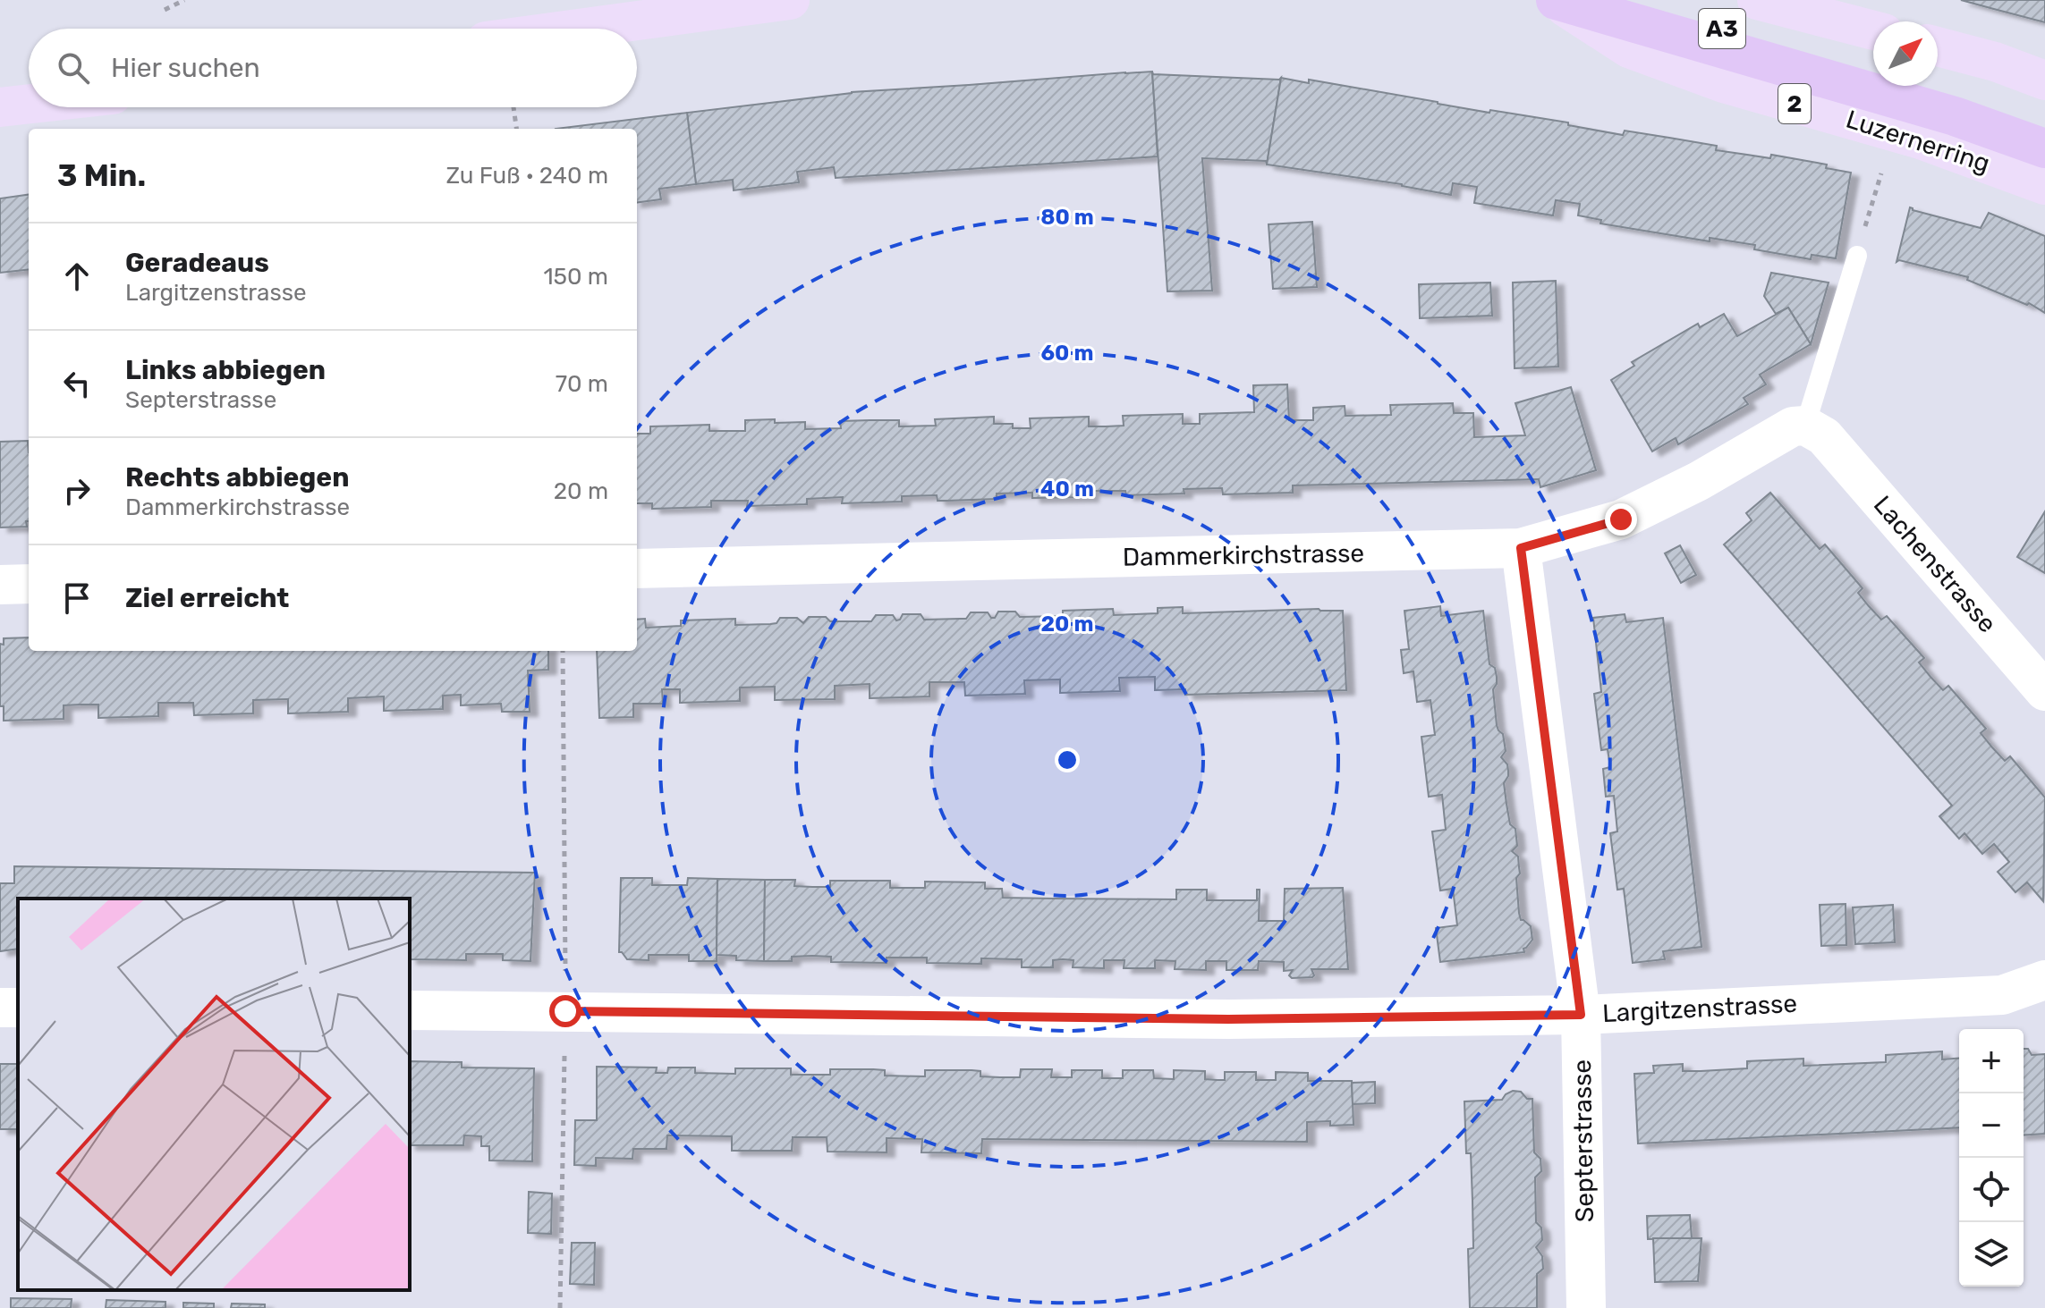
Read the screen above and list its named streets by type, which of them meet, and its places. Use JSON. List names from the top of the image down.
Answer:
{
  "streets": {
    "highway": ["A3"],
    "main road": ["2", "Luzernerring"],
    "street": [
      "Dammerkirchstrasse",
      "Lachenstrasse",
      "Largitzenstrasse",
      "Septerstrasse"
    ]
  },
  "crossings": [
    ["A3", "Luzernerring"],
    ["Dammerkirchstrasse", "Lachenstrasse"],
    ["Dammerkirchstrasse", "Septerstrasse"],
    ["Largitzenstrasse", "Septerstrasse"]
  ],
  "north": "top right",
  "page": {
    "search": "Hier suchen",
    "heading": ["3 Min.", "Zu Fuß · 240 m"],
    "list": [
      ["Geradeaus", "Largitzenstrasse", "150 m"],
      ["Links abbiegen", "Septerstrasse", "70 m"],
      ["Rechts abbiegen", "Dammerkirchstrasse", "20 m"],
      "Ziel erreicht"
    ],
    "map_buttons": ["+", "−"]
  },
  "rings": [
    "80 m",
    "60 m",
    "40 m",
    "20 m"
  ]
}
